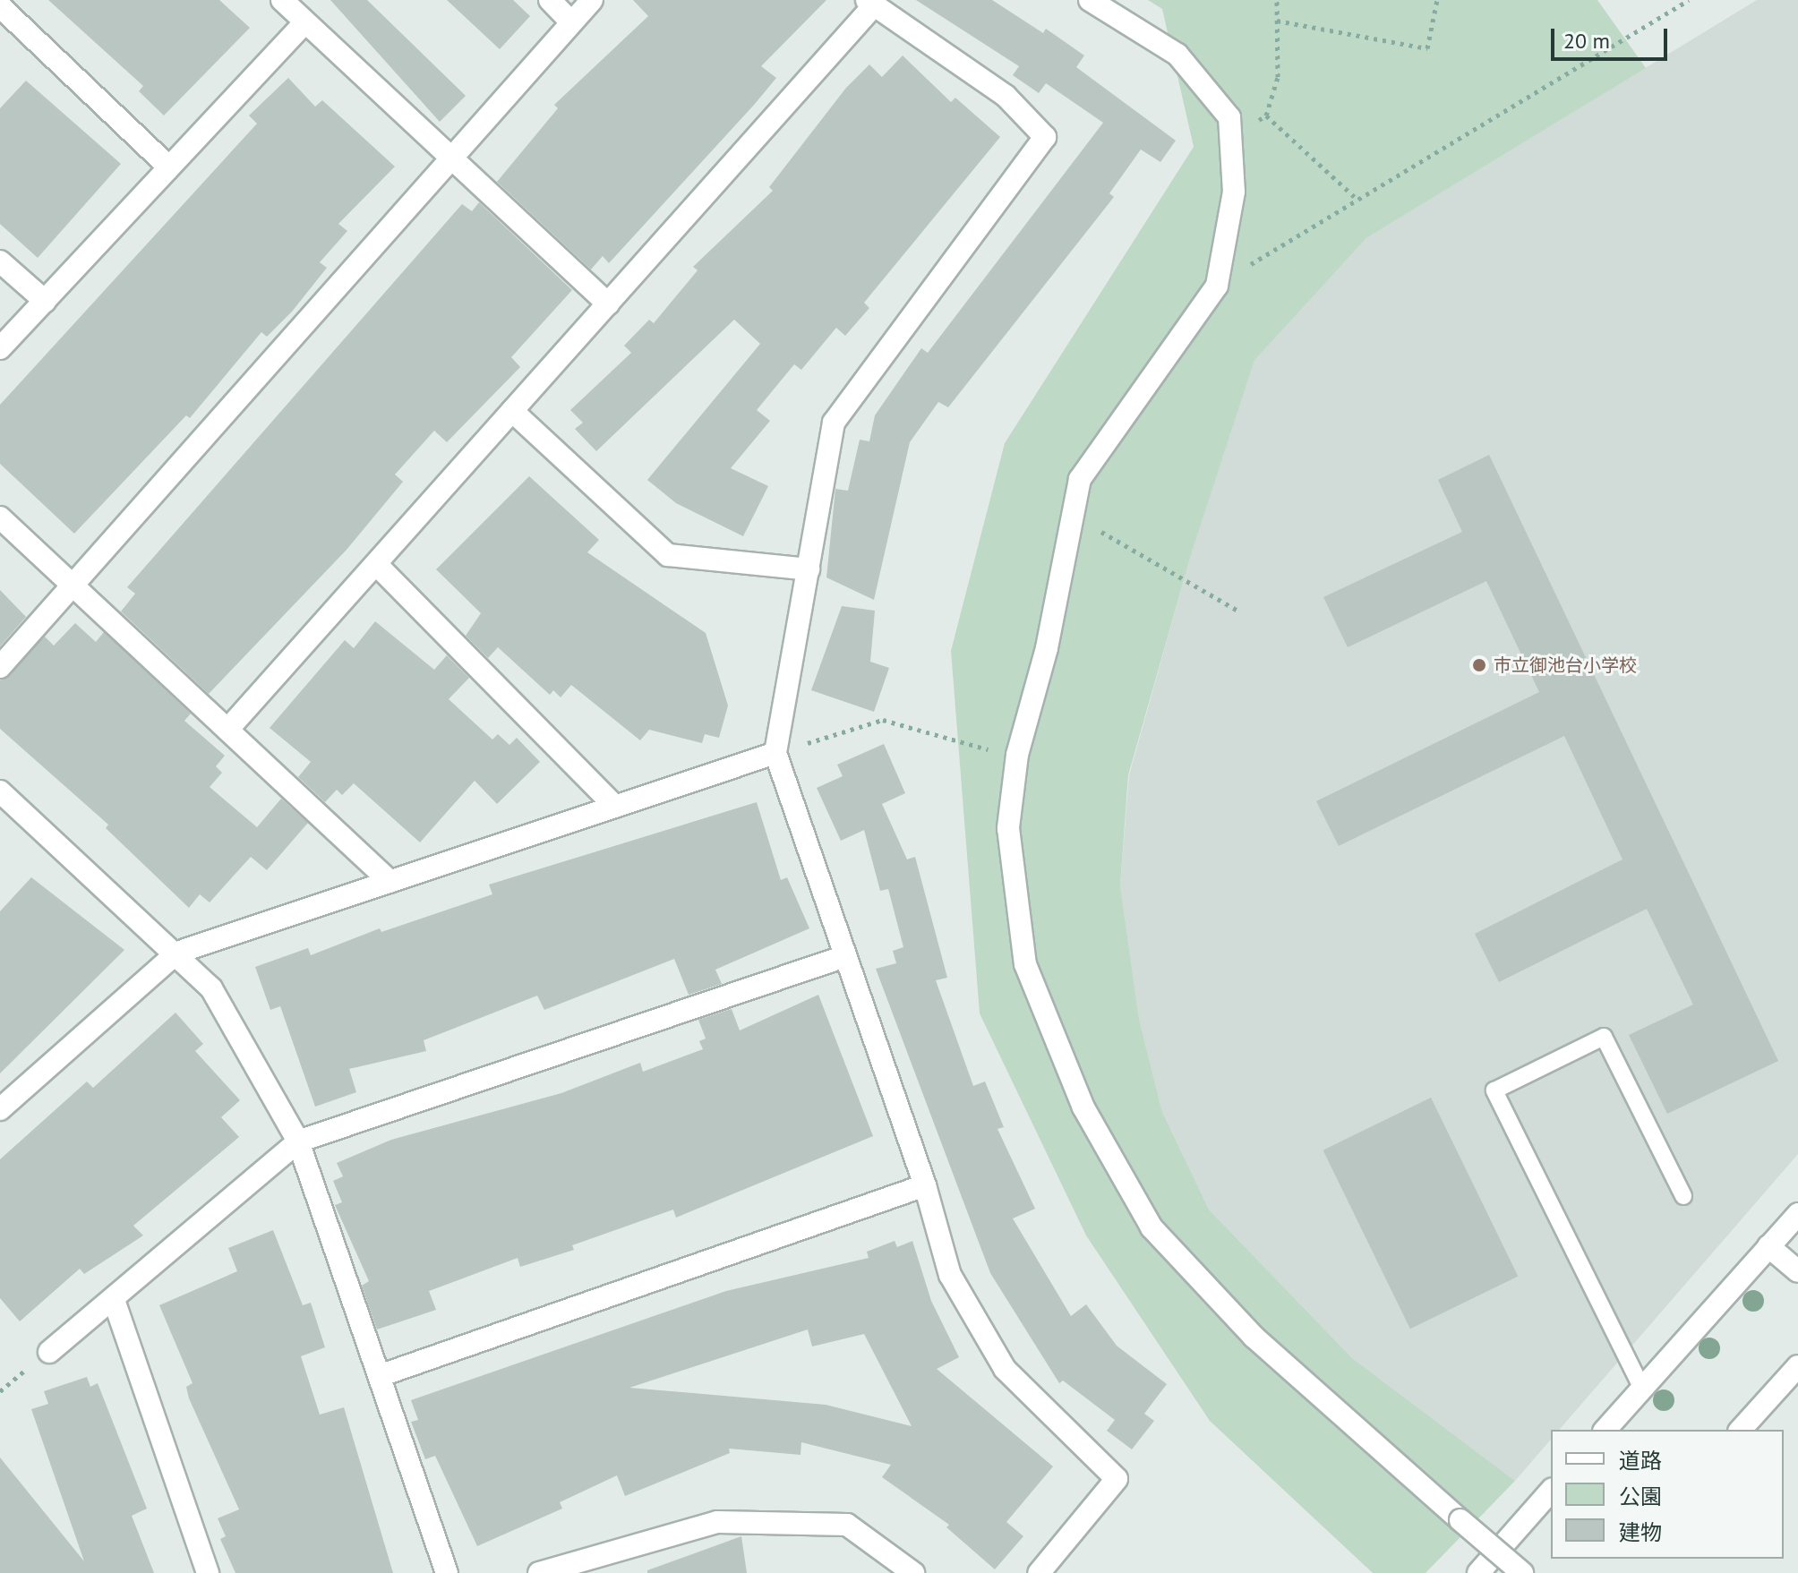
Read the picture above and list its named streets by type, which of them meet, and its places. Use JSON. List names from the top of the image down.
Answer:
{
  "places": ["市立御池台小学校"],
  "legend": ["道路", "公園", "建物"],
  "scale_bar": "20 m"
}
